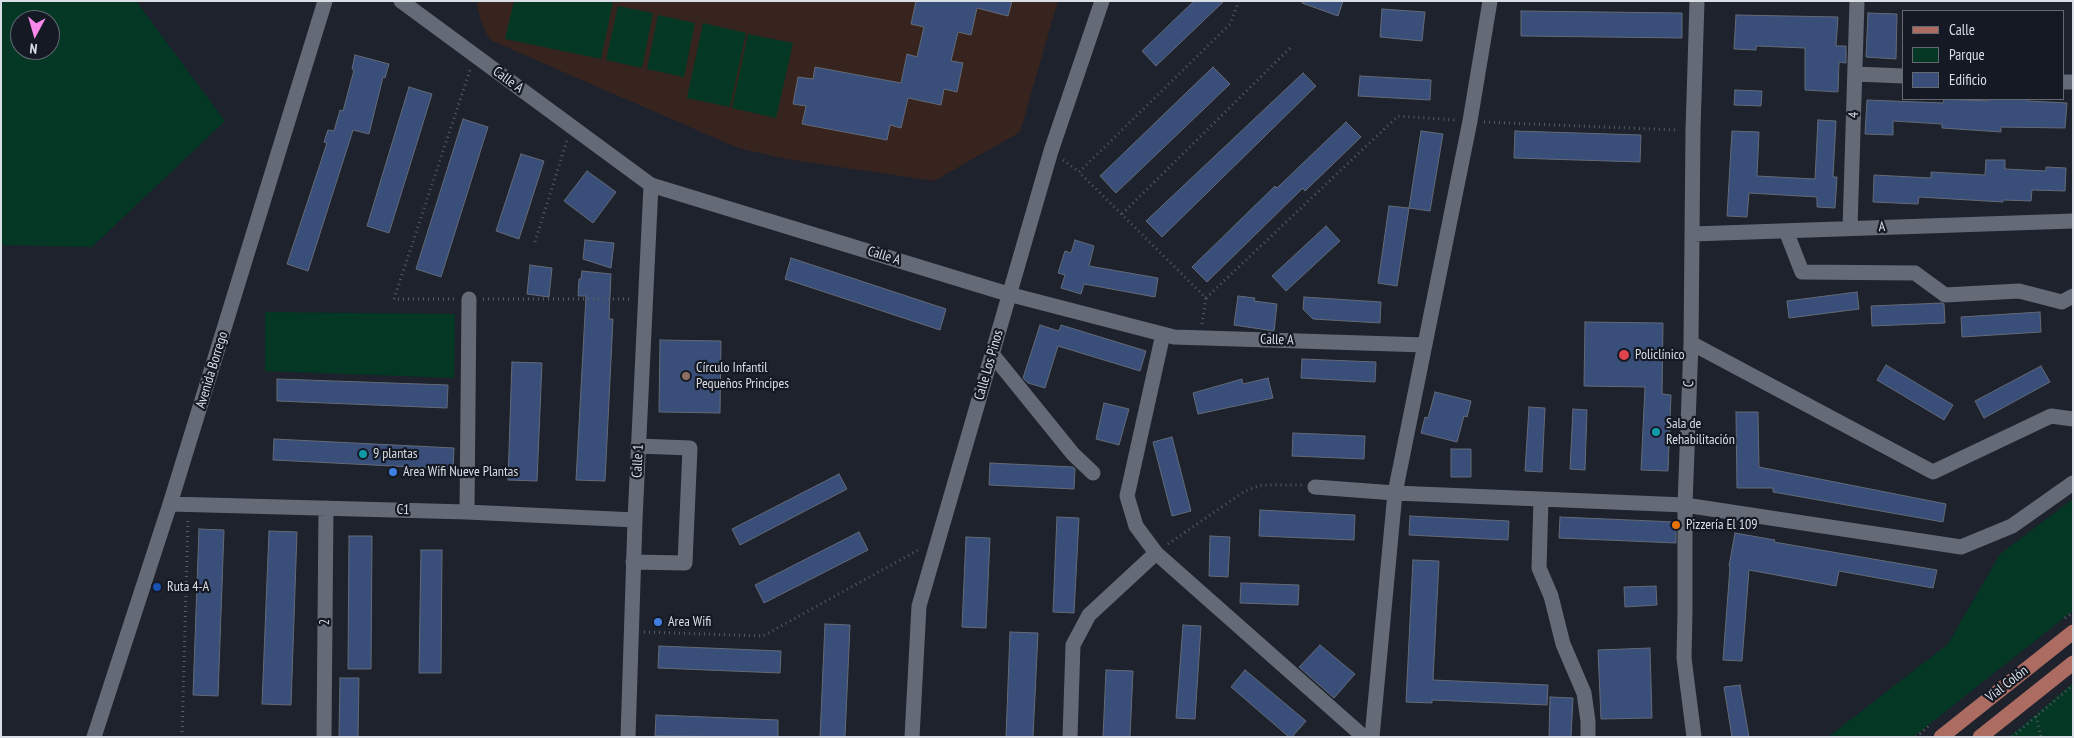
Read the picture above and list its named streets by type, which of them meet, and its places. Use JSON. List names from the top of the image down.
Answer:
{
  "streets": {
    "main road": ["Vial Colón"],
    "street": [
      "Calle A",
      "4",
      "A",
      "Calle Los Pinos",
      "Avenida Borrego",
      "C",
      "Calle 1",
      "C1",
      "2"
    ]
  },
  "crossings": [
    ["Calle A", "Calle Los Pinos"],
    ["Calle A", "Calle 1"],
    ["4", "A"],
    ["A", "C"],
    ["Avenida Borrego", "C1"],
    ["Calle 1", "C1"],
    ["C1", "2"]
  ],
  "places": [
    "Policlínico",
    "Círculo Infantil Pequeños Principes",
    "Sala de Rehabilitación",
    "9 plantas",
    "Area Wifi Nueve Plantas",
    "Pizzería El 109",
    "Ruta 4-A",
    "Area Wifi"
  ],
  "legend": ["Calle", "Parque", "Edificio"],
  "north": "bottom"
}
